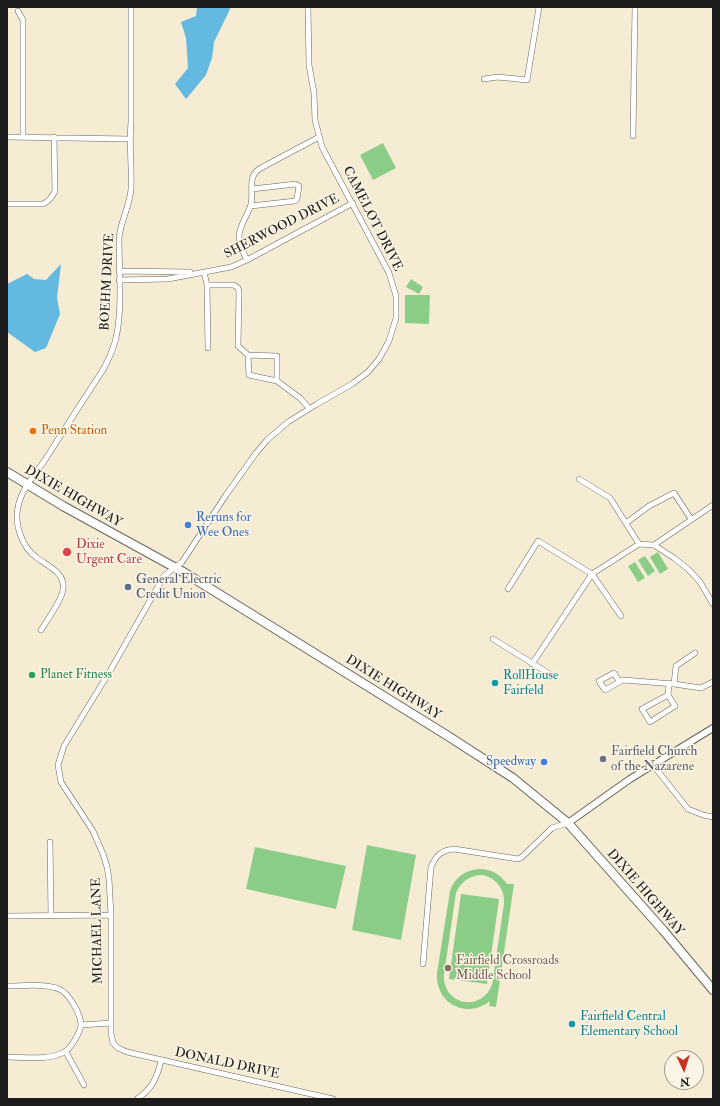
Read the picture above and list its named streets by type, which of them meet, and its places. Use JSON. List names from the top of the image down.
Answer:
{
  "streets": {
    "main road": ["DIXIE HIGHWAY"],
    "street": [
      "CAMELOT DRIVE",
      "SHERWOOD DRIVE",
      "BOEHM DRIVE",
      "MICHAEL LANE",
      "DONALD DRIVE"
    ]
  },
  "crossings": [
    ["CAMELOT DRIVE", "SHERWOOD DRIVE"],
    ["CAMELOT DRIVE", "DIXIE HIGHWAY"],
    ["CAMELOT DRIVE", "MICHAEL LANE"],
    ["SHERWOOD DRIVE", "BOEHM DRIVE"],
    ["BOEHM DRIVE", "DIXIE HIGHWAY"],
    ["DIXIE HIGHWAY", "MICHAEL LANE"],
    ["MICHAEL LANE", "DONALD DRIVE"]
  ],
  "places": [
    "Penn Station",
    "Reruns for Wee Ones",
    "Dixie Urgent Care",
    "General Electric Credit Union",
    "Planet Fitness",
    "RollHouse Fairfeld",
    "Fairfield Church of the Nazarene",
    "Speedway",
    "Fairfield Crossroads Middle School",
    "Fairfield Central Elementary School"
  ],
  "north": "bottom"
}
